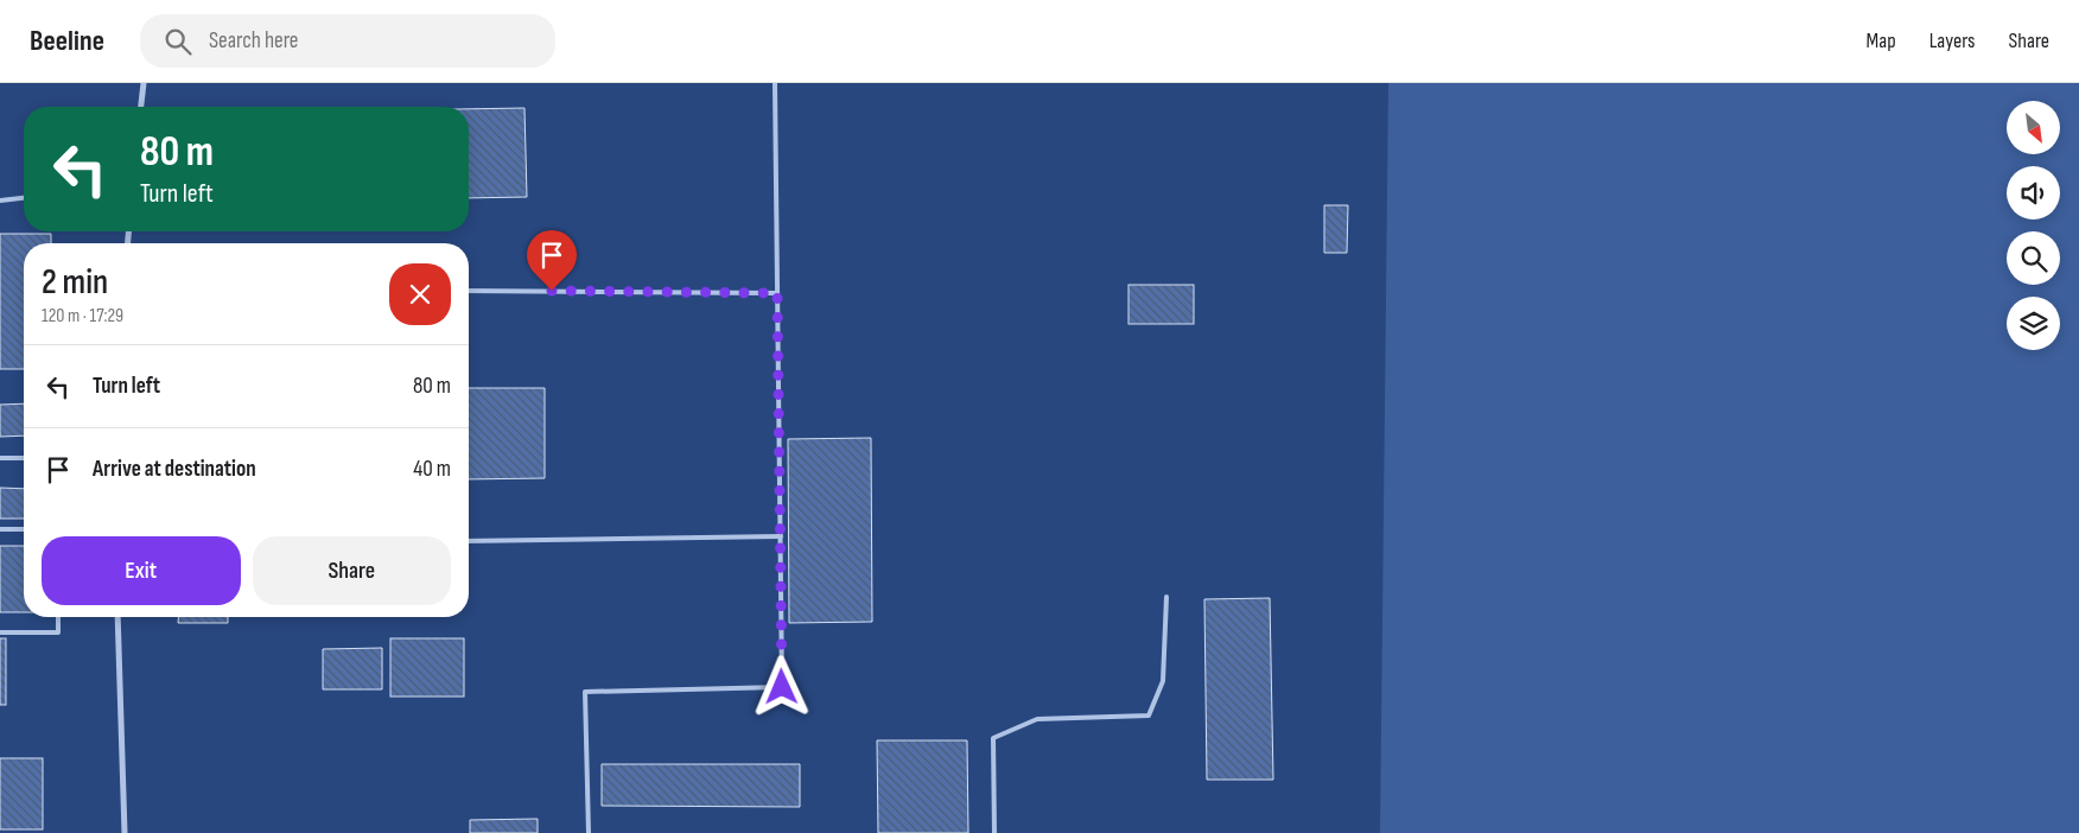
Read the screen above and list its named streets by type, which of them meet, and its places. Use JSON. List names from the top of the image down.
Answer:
{
  "north": "bottom right",
  "page": {
    "header": "Beeline",
    "search": "Search here",
    "nav": ["Map", "Layers", "Share"],
    "turn": ["80 m", "Turn left"],
    "heading": ["2 min", "120 m · 17:29"],
    "list": [
      {
        "name": "Turn left",
        "value": "80 m"
      },
      {
        "name": "Arrive at destination",
        "value": "40 m"
      }
    ],
    "buttons": ["Exit", "Share"]
  }
}
